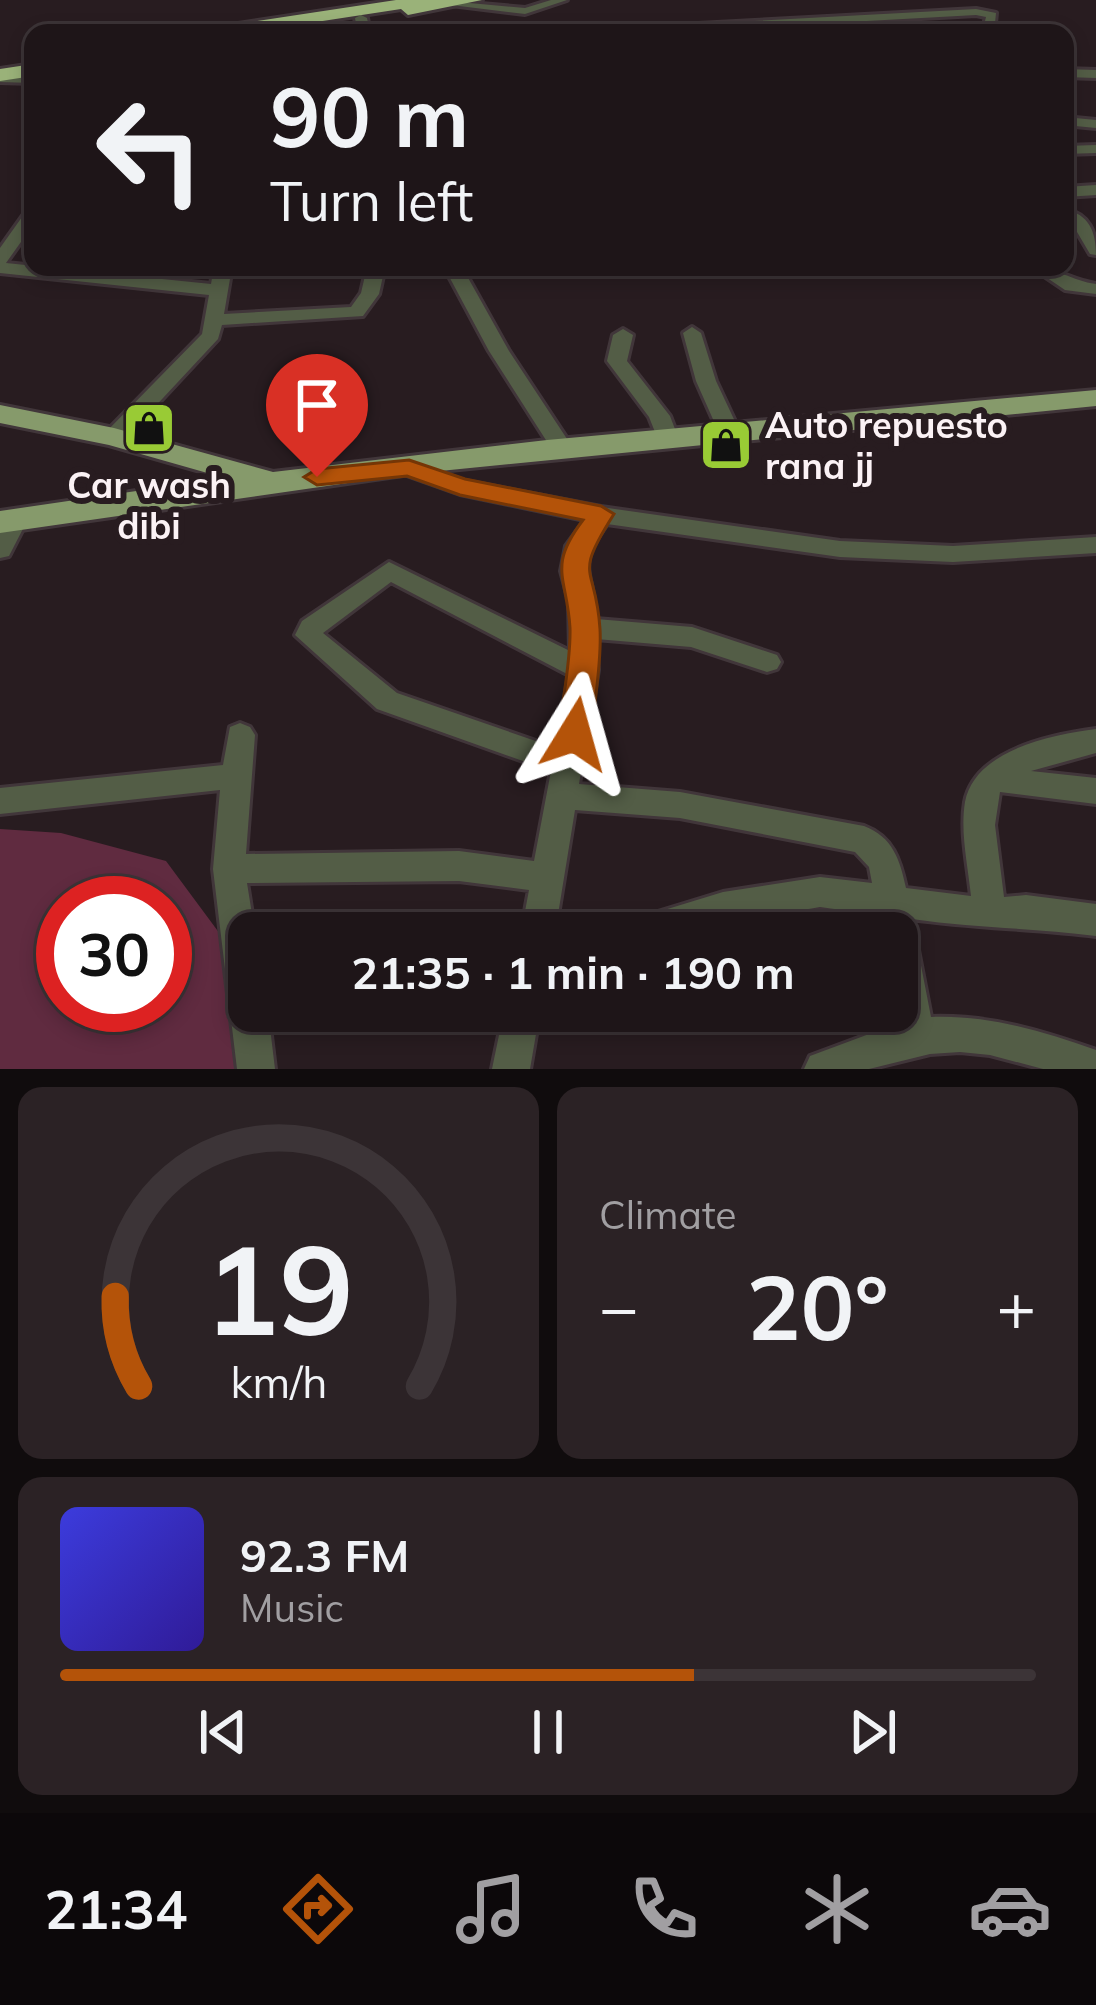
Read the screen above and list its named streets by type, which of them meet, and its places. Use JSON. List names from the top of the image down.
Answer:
{
  "places": {
    "shop": ["Car wash dibi", "Auto repuesto rana jj"]
  },
  "page": {
    "turn": ["90 m", "Turn left"],
    "limit": "30",
    "trip": "21:35 · 1 min · 190 m",
    "tile": "Climate",
    "heat": ["−", "20°", "+"],
    "song": ["92.3 FM", "Music"],
    "tabs": "21:34",
    "gauge": ["19", "km/h"]
  }
}
